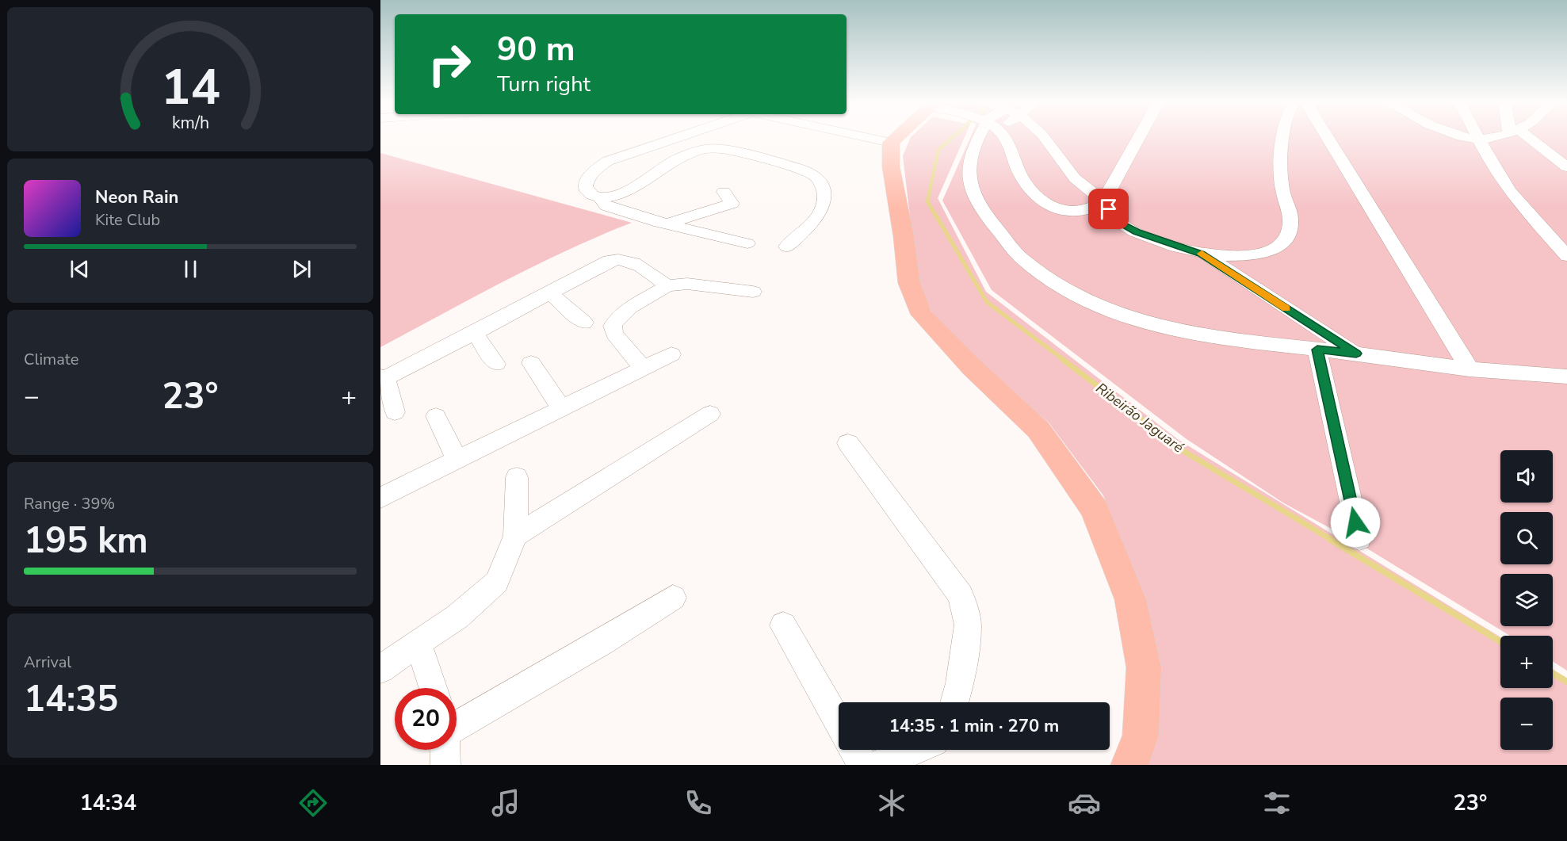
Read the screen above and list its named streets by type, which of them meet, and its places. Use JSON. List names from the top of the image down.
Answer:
{
  "water": ["Ribeirão Jaguaré"],
  "page": {
    "turn": ["90 m", "Turn right"],
    "song": ["Neon Rain", "Kite Club"],
    "tile": [
      "Climate",
      ["Range · 39%", "195 km"],
      ["Arrival", "14:35"]
    ],
    "heat": ["−", "23°", "+"],
    "map_buttons": ["+", "−"],
    "limit": "20",
    "trip": "14:35 · 1 min · 270 m",
    "tabs": ["14:34", "23°"],
    "gauge": ["14", "km/h"]
  }
}
